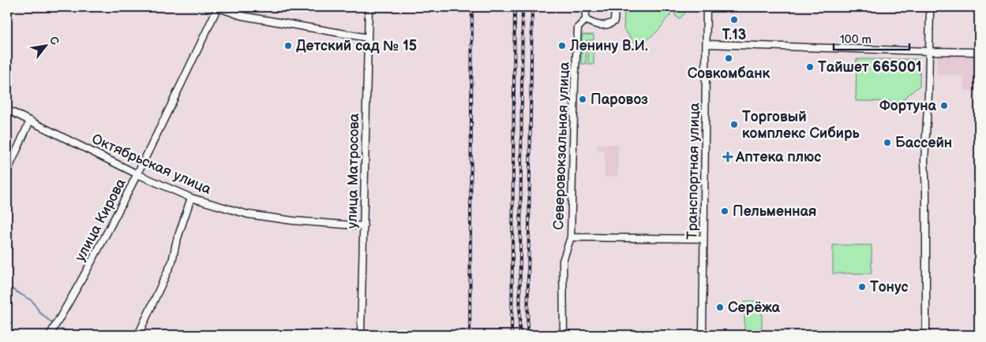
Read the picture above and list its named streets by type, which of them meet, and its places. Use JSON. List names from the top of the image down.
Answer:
{
  "streets": {
    "street": [
      "Северовокзальная улица",
      "Октябрьская улица",
      "улица Матросова",
      "Транспортная улица",
      "улица Кирова"
    ]
  },
  "crossings": [
    ["Октябрьская улица", "улица Матросова"],
    ["Октябрьская улица", "улица Кирова"]
  ],
  "places": {
    "other": [
      "T.13",
      "Детский сад № 15",
      "Ленину В.И.",
      "Совкомбанк",
      "Тайшет 665001",
      "Паровоз",
      "Фортуна",
      "Торговый комплекс Сибирь",
      "Бассейн",
      "Пельменная",
      "Тонус",
      "Серёжа"
    ],
    "health": ["Аптека плюс"]
  },
  "scale_bar": "100 m",
  "north": "top right"
}
